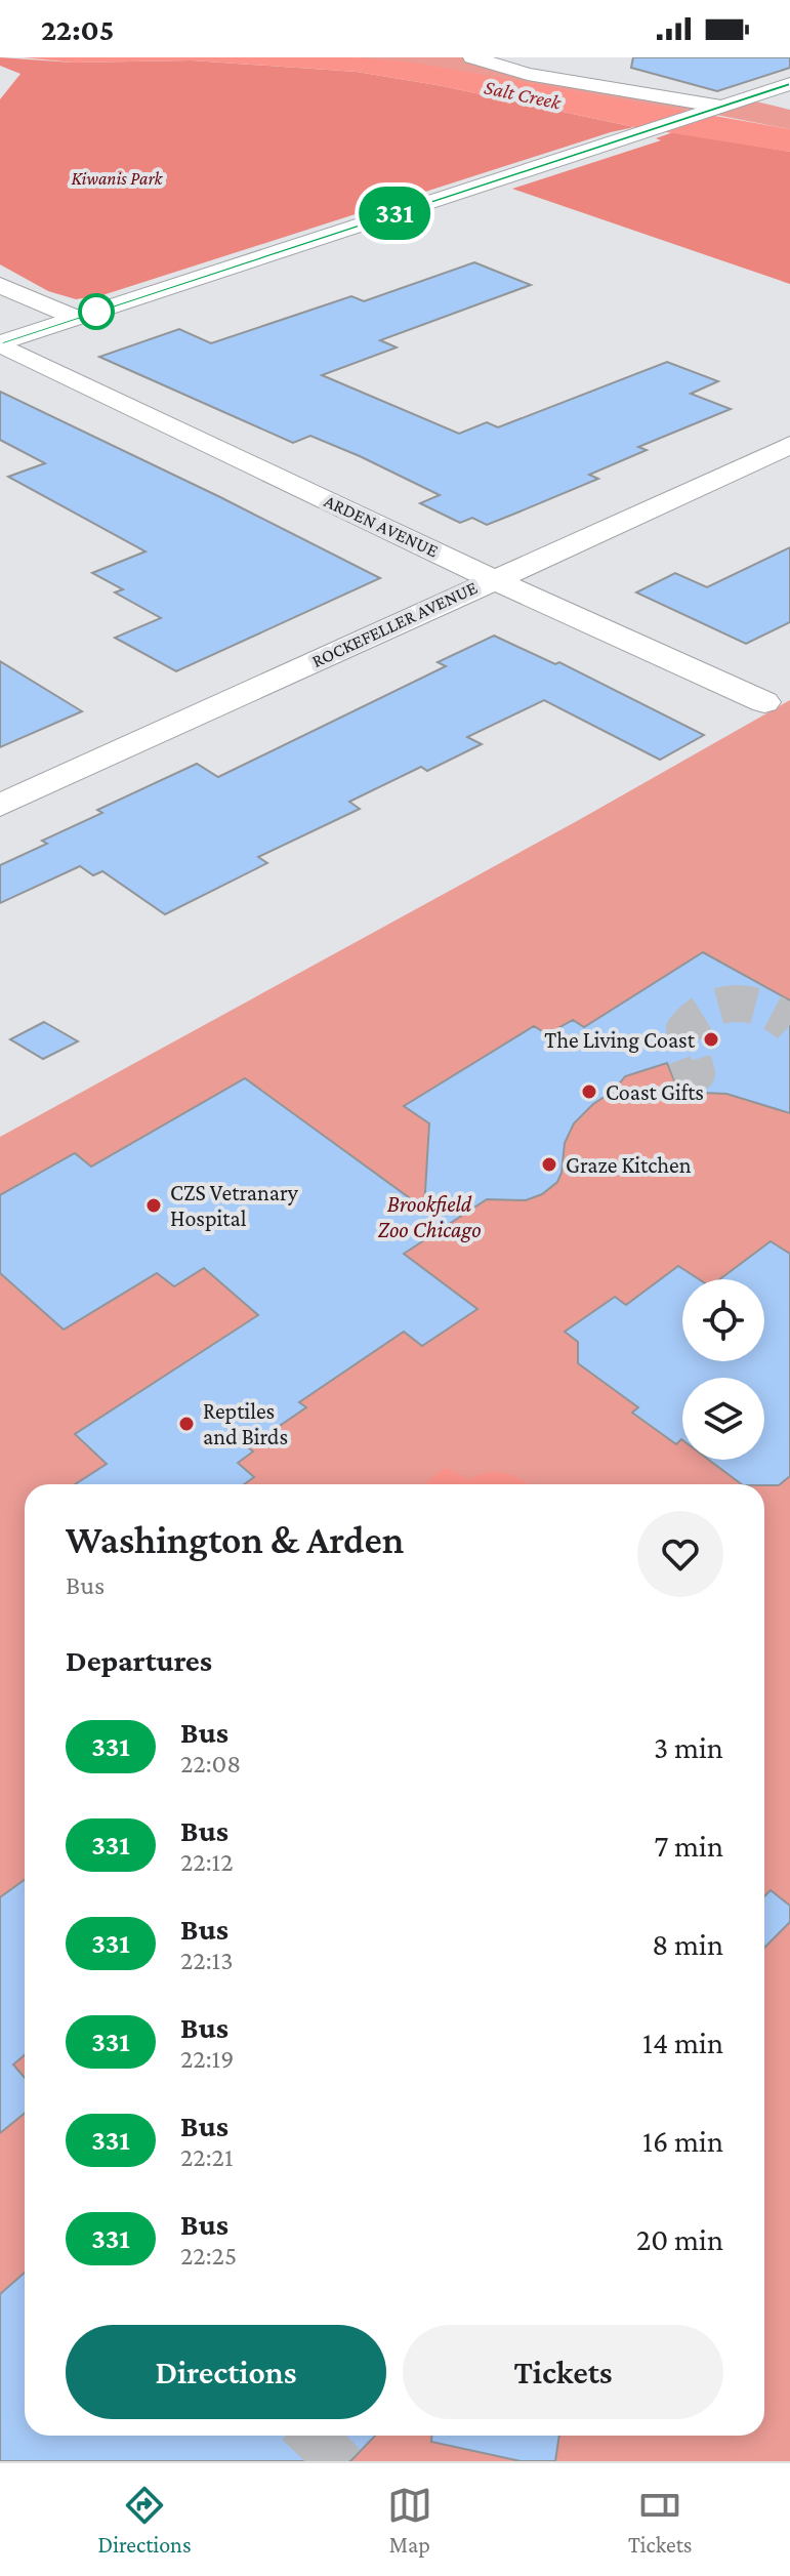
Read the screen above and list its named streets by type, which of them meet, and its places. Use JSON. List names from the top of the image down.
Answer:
{
  "streets": {
    "street": ["ARDEN AVENUE", "ROCKEFELLER AVENUE"]
  },
  "crossings": [
    ["ARDEN AVENUE", "ROCKEFELLER AVENUE"]
  ],
  "water": ["Salt Creek"],
  "parks": ["Kiwanis Park", "Brookfield Zoo Chicago"],
  "places": [
    "The Living Coast",
    "Coast Gifts",
    "Graze Kitchen",
    "CZS Vetranary Hospital",
    "Reptiles and Birds"
  ],
  "lines": ["bus line 331"],
  "page": {
    "status": "22:05",
    "on_map": "331",
    "heading": [
      ["Washington & Arden", "Bus"],
      "Departures"
    ],
    "list": [
      {
        "mark": "331",
        "name": "Bus",
        "note": "22:08",
        "value": "3 min"
      },
      {
        "mark": "331",
        "name": "Bus",
        "note": "22:12",
        "value": "7 min"
      },
      {
        "mark": "331",
        "name": "Bus",
        "note": "22:13",
        "value": "8 min"
      },
      {
        "mark": "331",
        "name": "Bus",
        "note": "22:19",
        "value": "14 min"
      },
      {
        "mark": "331",
        "name": "Bus",
        "note": "22:21",
        "value": "16 min"
      },
      {
        "mark": "331",
        "name": "Bus",
        "note": "22:25",
        "value": "20 min"
      }
    ],
    "buttons": ["Directions", "Tickets"],
    "tabs": ["Directions", "Map", "Tickets"]
  }
}
